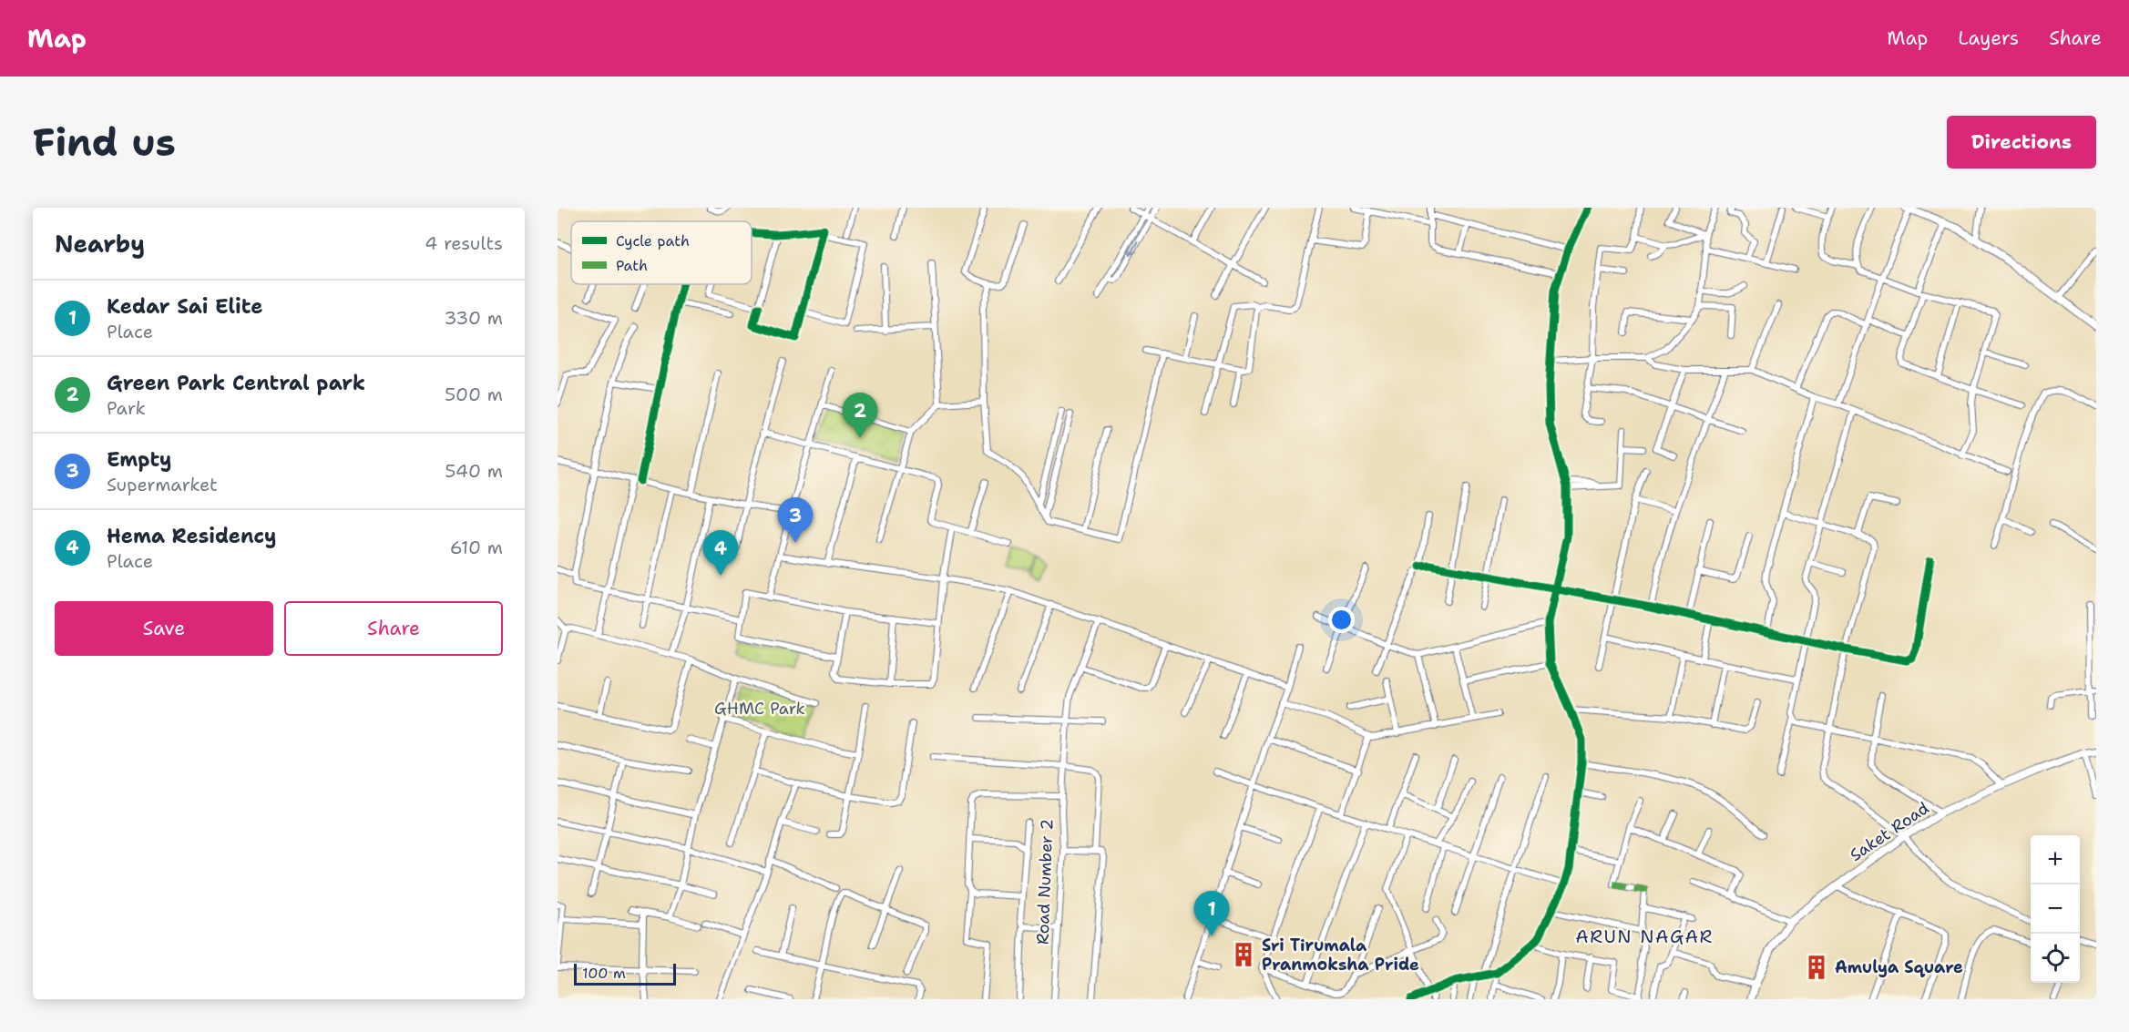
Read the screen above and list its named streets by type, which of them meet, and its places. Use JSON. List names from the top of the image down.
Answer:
{
  "streets": {
    "street": ["Saket Road", "Road Number 2"]
  },
  "districts": ["ARUN NAGAR"],
  "parks": ["GHMC Park"],
  "places": {
    "building": ["Sri Tirumala Pranmoksha Pride", "Amulya Square"]
  },
  "legend": ["Cycle path", "Path"],
  "scale_bar": "100 m",
  "page": {
    "header": "Map",
    "nav": ["Map", "Layers", "Share"],
    "buttons": [
      "Directions",
      ["Save", "Share"]
    ],
    "title": "Find us",
    "heading": ["Nearby", "4 results"],
    "list": [
      {
        "mark": "1",
        "name": "Kedar Sai Elite",
        "note": "Place",
        "value": "330 m"
      },
      {
        "mark": "2",
        "name": "Green Park Central park",
        "note": "Park",
        "value": "500 m"
      },
      {
        "mark": "3",
        "name": "Empty",
        "note": "Supermarket",
        "value": "540 m"
      },
      {
        "mark": "4",
        "name": "Hema Residency",
        "note": "Place",
        "value": "610 m"
      }
    ],
    "pins": [
      "2",
      "3",
      "4",
      "1"
    ],
    "map_buttons": ["+", "−"],
    "scale": "100 m"
  }
}
